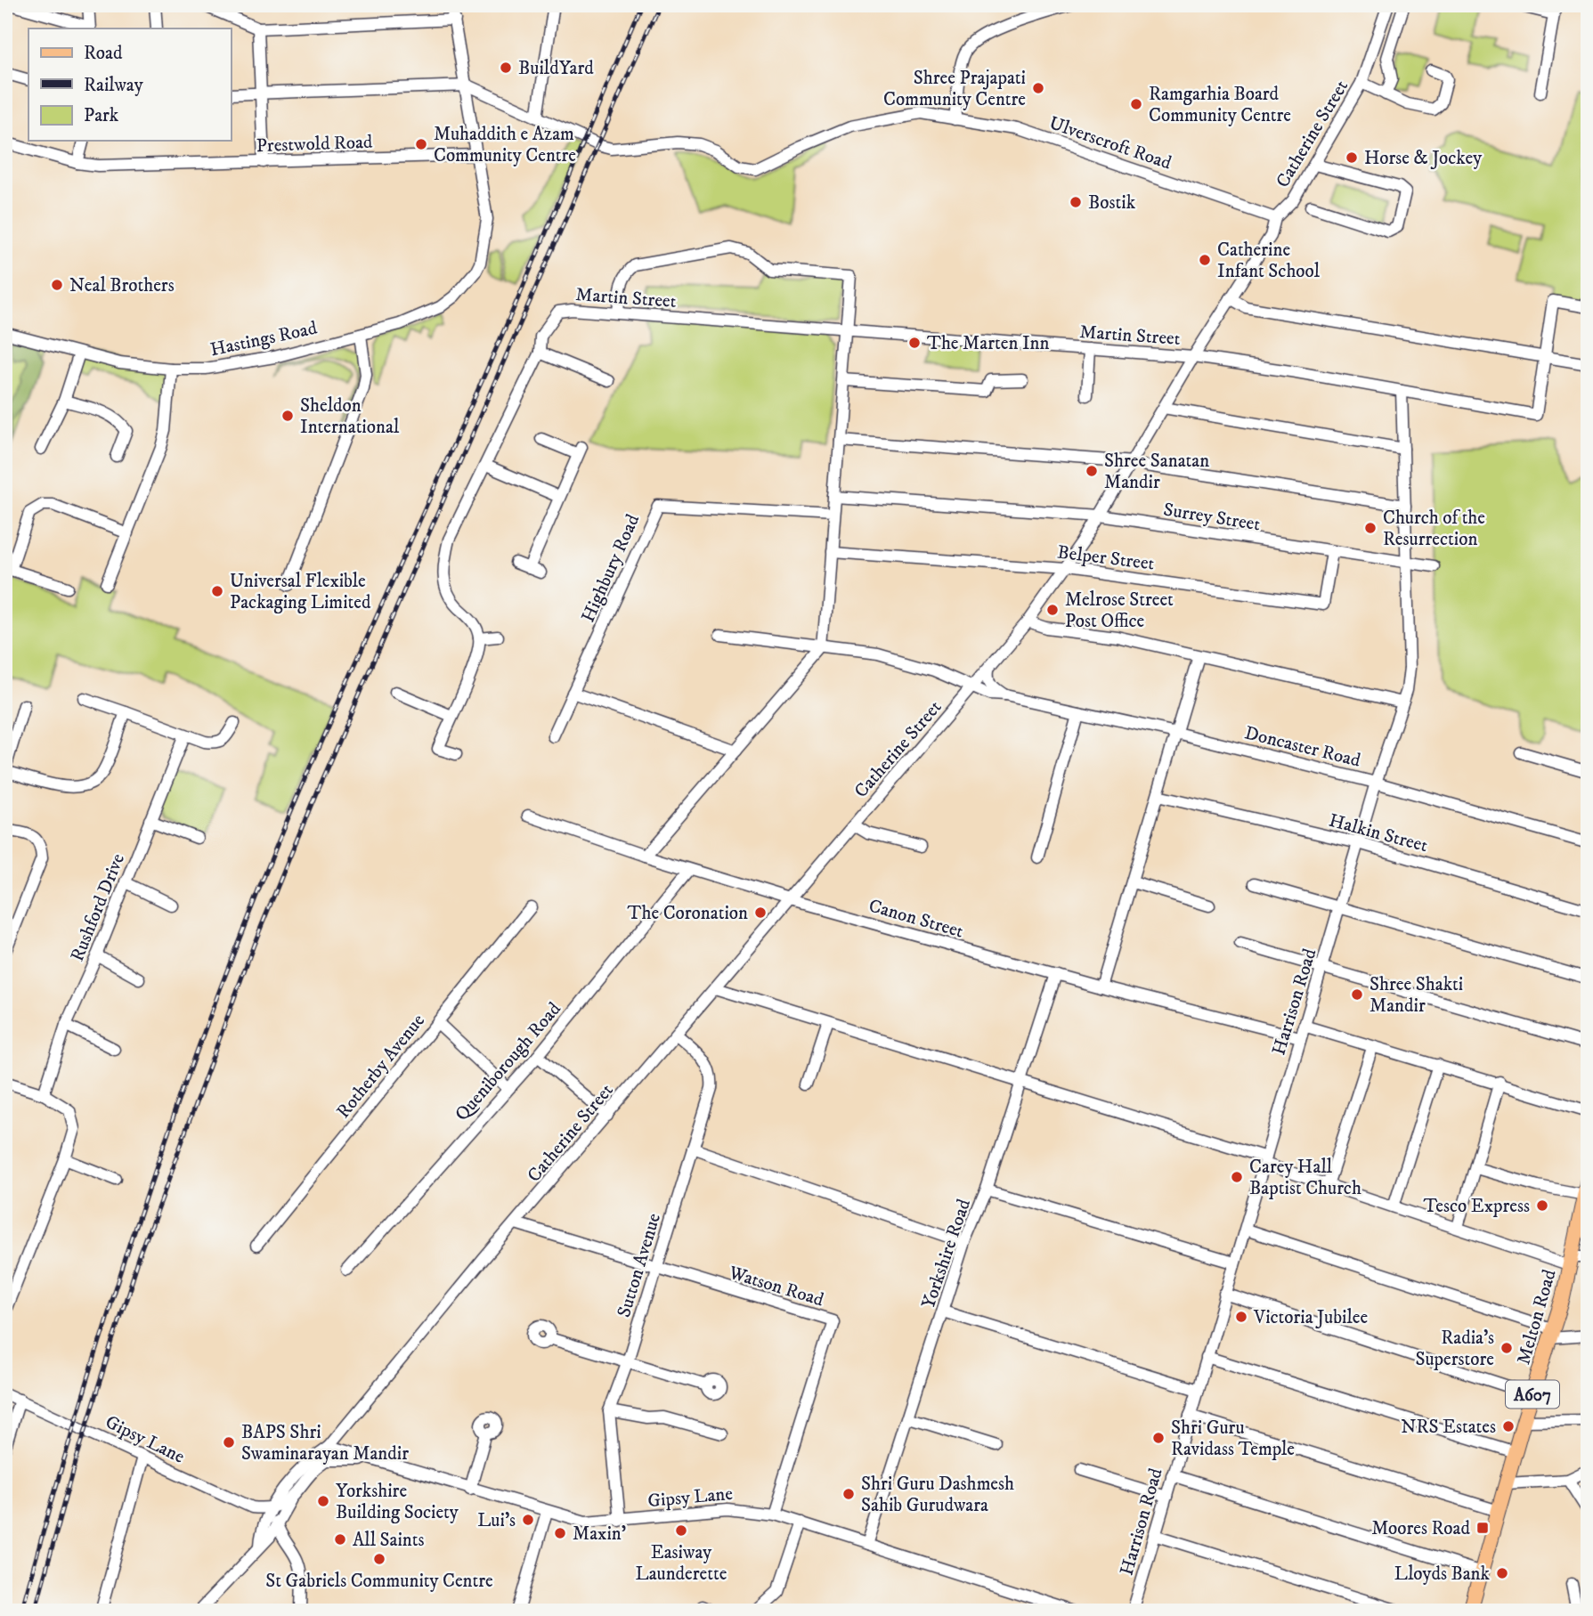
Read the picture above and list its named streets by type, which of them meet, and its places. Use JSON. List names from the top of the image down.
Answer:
{
  "streets": {
    "main road": ["Melton Road", "A607"],
    "street": [
      "Catherine Street",
      "Ulverscroft Road",
      "Prestwold Road",
      "Martin Street",
      "Hastings Road",
      "Surrey Street",
      "Belper Street",
      "Highbury Road",
      "Doncaster Road",
      "Halkin Street",
      "Rushford Drive",
      "Canon Street",
      "Harrison Road",
      "Queniborough Road",
      "Rotherby Avenue",
      "Yorkshire Road",
      "Sutton Avenue",
      "Watson Road",
      "Gipsy Lane"
    ]
  },
  "crossings": [
    ["Catherine Street", "Ulverscroft Road"],
    ["Catherine Street", "Martin Street"],
    ["Catherine Street", "Surrey Street"],
    ["Catherine Street", "Belper Street"],
    ["Catherine Street", "Doncaster Road"],
    ["Catherine Street", "Canon Street"],
    ["Catherine Street", "Sutton Avenue"],
    ["Catherine Street", "Watson Road"],
    ["Catherine Street", "Gipsy Lane"],
    ["Prestwold Road", "Hastings Road"],
    ["Martin Street", "Harrison Road"],
    ["Surrey Street", "Belper Street"],
    ["Surrey Street", "Harrison Road"],
    ["Doncaster Road", "Harrison Road"],
    ["Halkin Street", "Harrison Road"],
    ["Canon Street", "Harrison Road"],
    ["Canon Street", "Queniborough Road"],
    ["Canon Street", "Yorkshire Road"],
    ["Yorkshire Road", "Gipsy Lane"],
    ["Sutton Avenue", "Watson Road"],
    ["Sutton Avenue", "Gipsy Lane"],
    ["Watson Road", "Gipsy Lane"]
  ],
  "places": {
    "other": [
      "BuildYard",
      "Shree Prajapati Community Centre",
      "Ramgarhia Board Community Centre",
      "Muhaddith e Azam Community Centre",
      "Horse & Jockey",
      "Bostik",
      "Catherine Infant School",
      "Neal Brothers",
      "The Marten Inn",
      "Sheldon International",
      "Shree Sanatan Mandir",
      "Church of the Resurrection",
      "Universal Flexible Packaging Limited",
      "Melrose Street Post Office",
      "The Coronation",
      "Shree Shakti Mandir",
      "Carey Hall Baptist Church",
      "Tesco Express",
      "Victoria Jubilee",
      "Radia's Superstore",
      "NRS Estates",
      "Shri Guru Ravidass Temple",
      "BAPS Shri Swaminarayan Mandir",
      "Shri Guru Dashmesh Sahib Gurudwara",
      "Yorkshire Building Society",
      "Lui's",
      "Easiway Launderette",
      "Maxin'",
      "All Saints",
      "St Gabriels Community Centre",
      "Lloyds Bank"
    ],
    "transit": ["Moores Road"]
  },
  "legend": ["Road", "Railway", "Park"]
}
